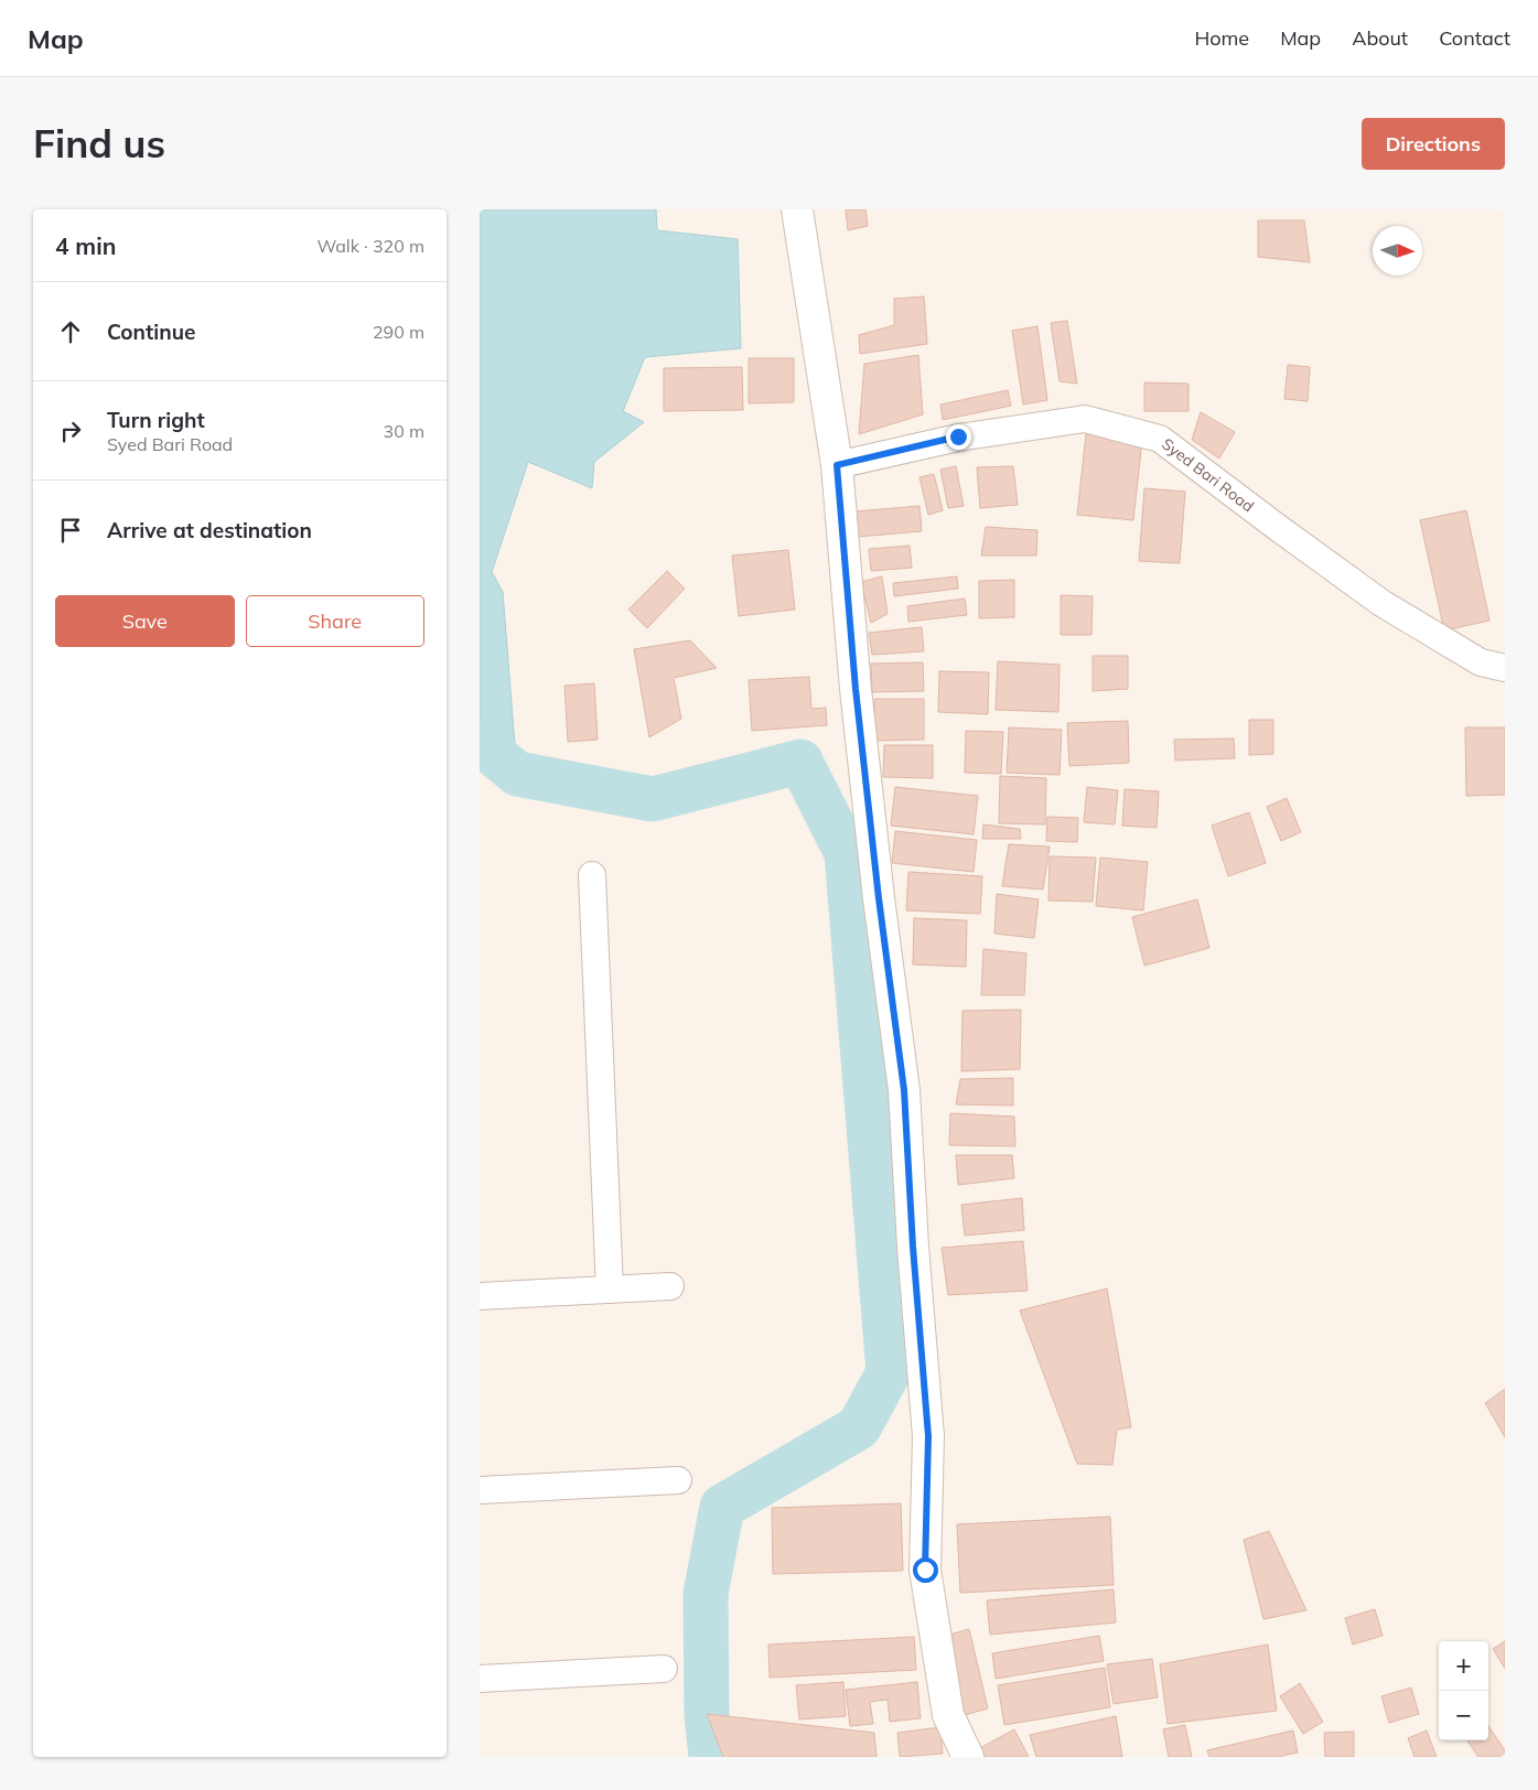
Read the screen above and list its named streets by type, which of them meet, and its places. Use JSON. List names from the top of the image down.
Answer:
{
  "streets": {
    "street": ["Syed Bari Road"]
  },
  "north": "right",
  "page": {
    "header": "Map",
    "nav": [
      "Home",
      "Map",
      "About",
      "Contact"
    ],
    "buttons": [
      "Directions",
      ["Save", "Share"]
    ],
    "title": "Find us",
    "heading": ["4 min", "Walk · 320 m"],
    "list": [
      ["Continue", "290 m"],
      ["Turn right", "Syed Bari Road", "30 m"],
      "Arrive at destination"
    ],
    "map_buttons": ["+", "−"]
  }
}
